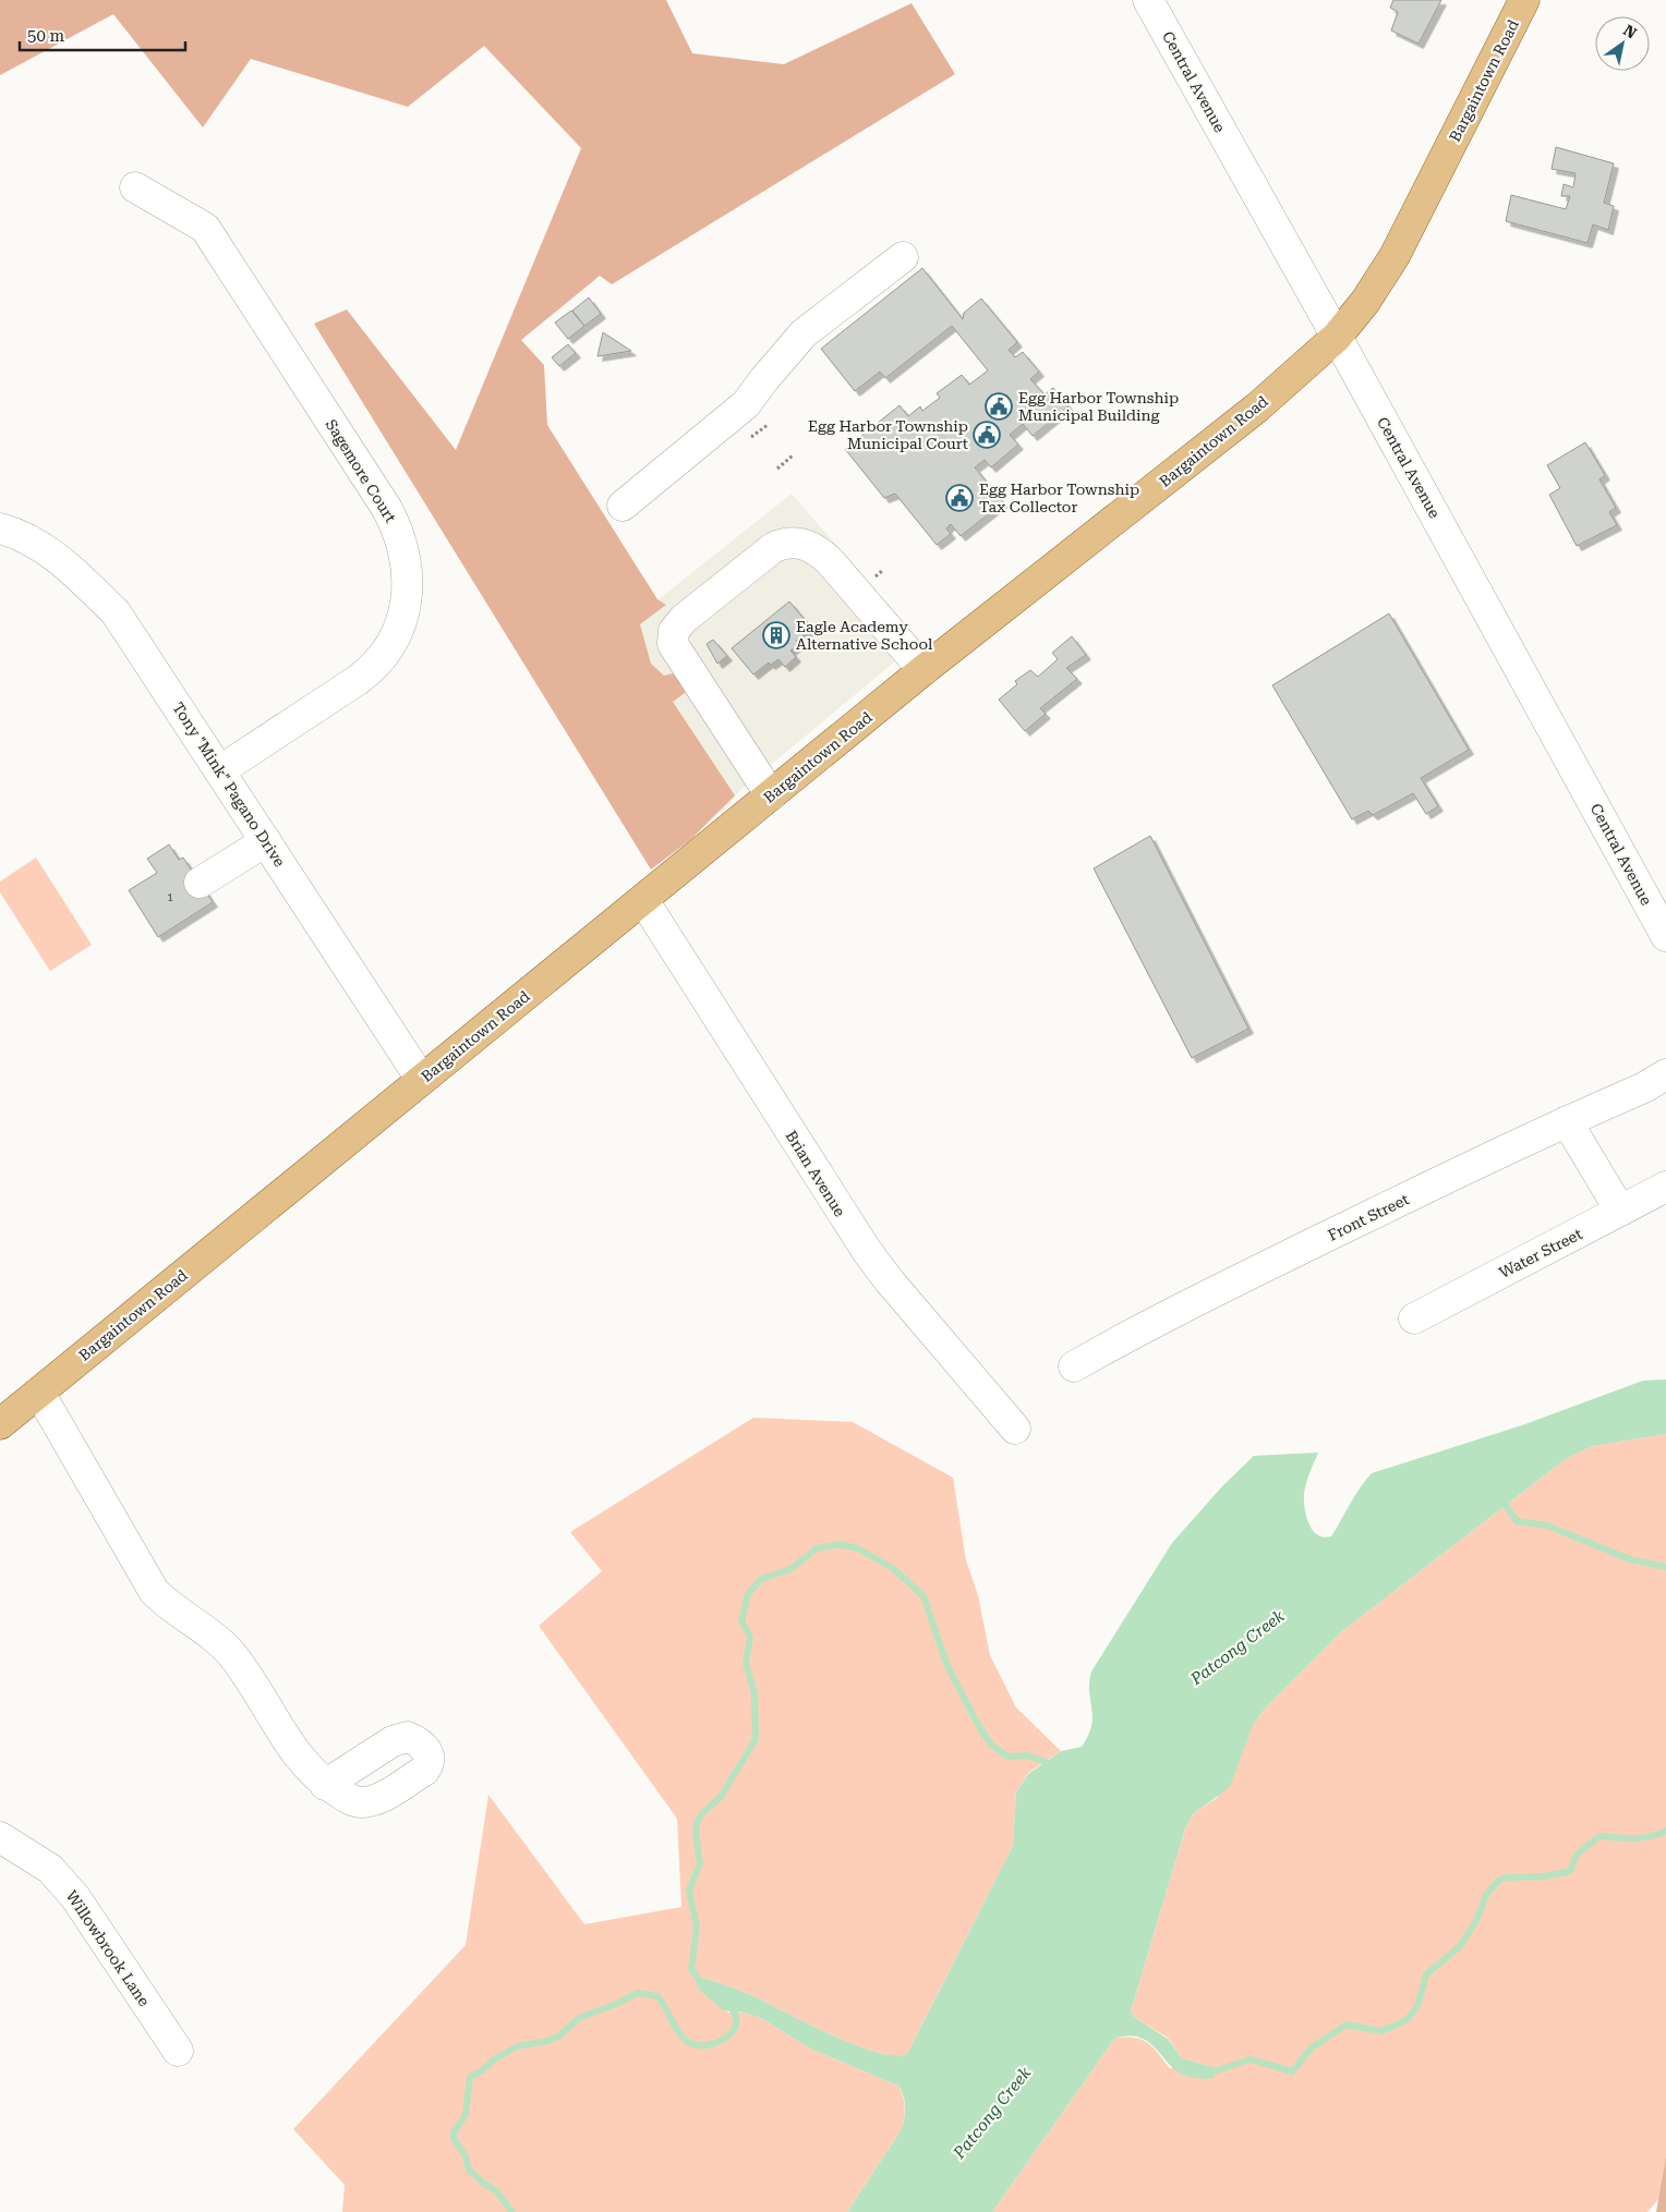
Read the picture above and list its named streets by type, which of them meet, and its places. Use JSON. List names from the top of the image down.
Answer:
{
  "streets": {
    "main road": ["Bargaintown Road"],
    "street": [
      "Central Avenue",
      "Sagemore Court",
      "Tony \"Mink\" Pagano Drive",
      "Brian Avenue",
      "Front Street",
      "Water Street",
      "Willowbrook Lane"
    ]
  },
  "crossings": [
    ["Bargaintown Road", "Central Avenue"],
    ["Bargaintown Road", "Tony \"Mink\" Pagano Drive"],
    ["Bargaintown Road", "Brian Avenue"],
    ["Sagemore Court", "Tony \"Mink\" Pagano Drive"]
  ],
  "water": ["Patcong Creek"],
  "places": {
    "public building": ["Egg Harbor Township Municipal Building", "Egg Harbor Township Municipal Court", "Egg Harbor Township Tax Collector"],
    "building": ["Eagle Academy Alternative School"]
  },
  "house_numbers": ["1"],
  "scale_bar": "50 m",
  "north": "top right"
}
